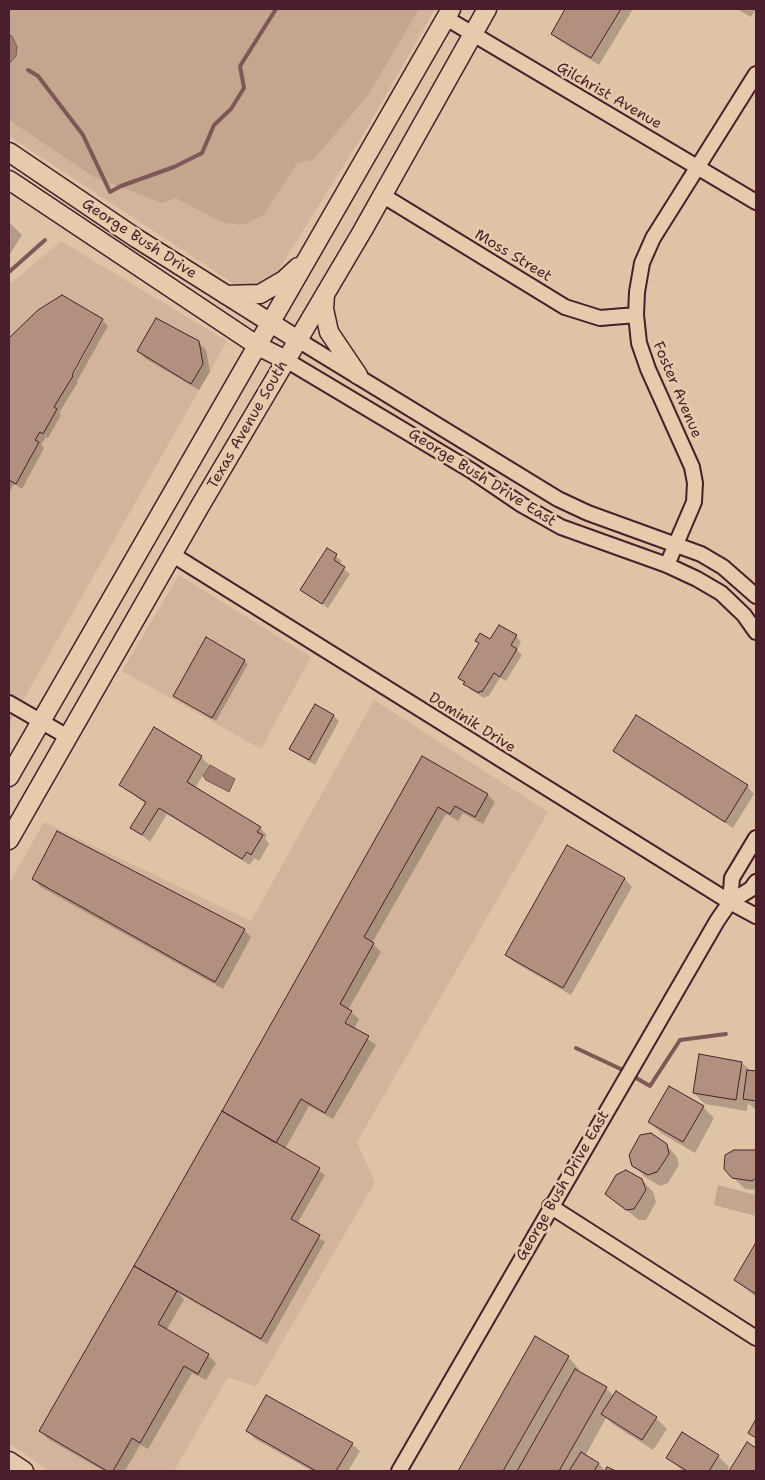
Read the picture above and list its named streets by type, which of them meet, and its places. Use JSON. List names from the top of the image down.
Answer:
{
  "streets": {
    "main road": ["George Bush Drive", "Texas Avenue South", "George Bush Drive East"],
    "street": [
      "Gilchrist Avenue",
      "Moss Street",
      "Foster Avenue",
      "Dominik Drive"
    ]
  },
  "crossings": [
    ["Gilchrist Avenue", "Foster Avenue"],
    ["Gilchrist Avenue", "Texas Avenue South"],
    ["George Bush Drive", "Texas Avenue South"],
    ["George Bush Drive", "George Bush Drive East"],
    ["Moss Street", "Foster Avenue"],
    ["Moss Street", "Texas Avenue South"],
    ["Foster Avenue", "George Bush Drive East"],
    ["Texas Avenue South", "George Bush Drive East"],
    ["Texas Avenue South", "Dominik Drive"],
    ["George Bush Drive East", "Dominik Drive"]
  ]
}
